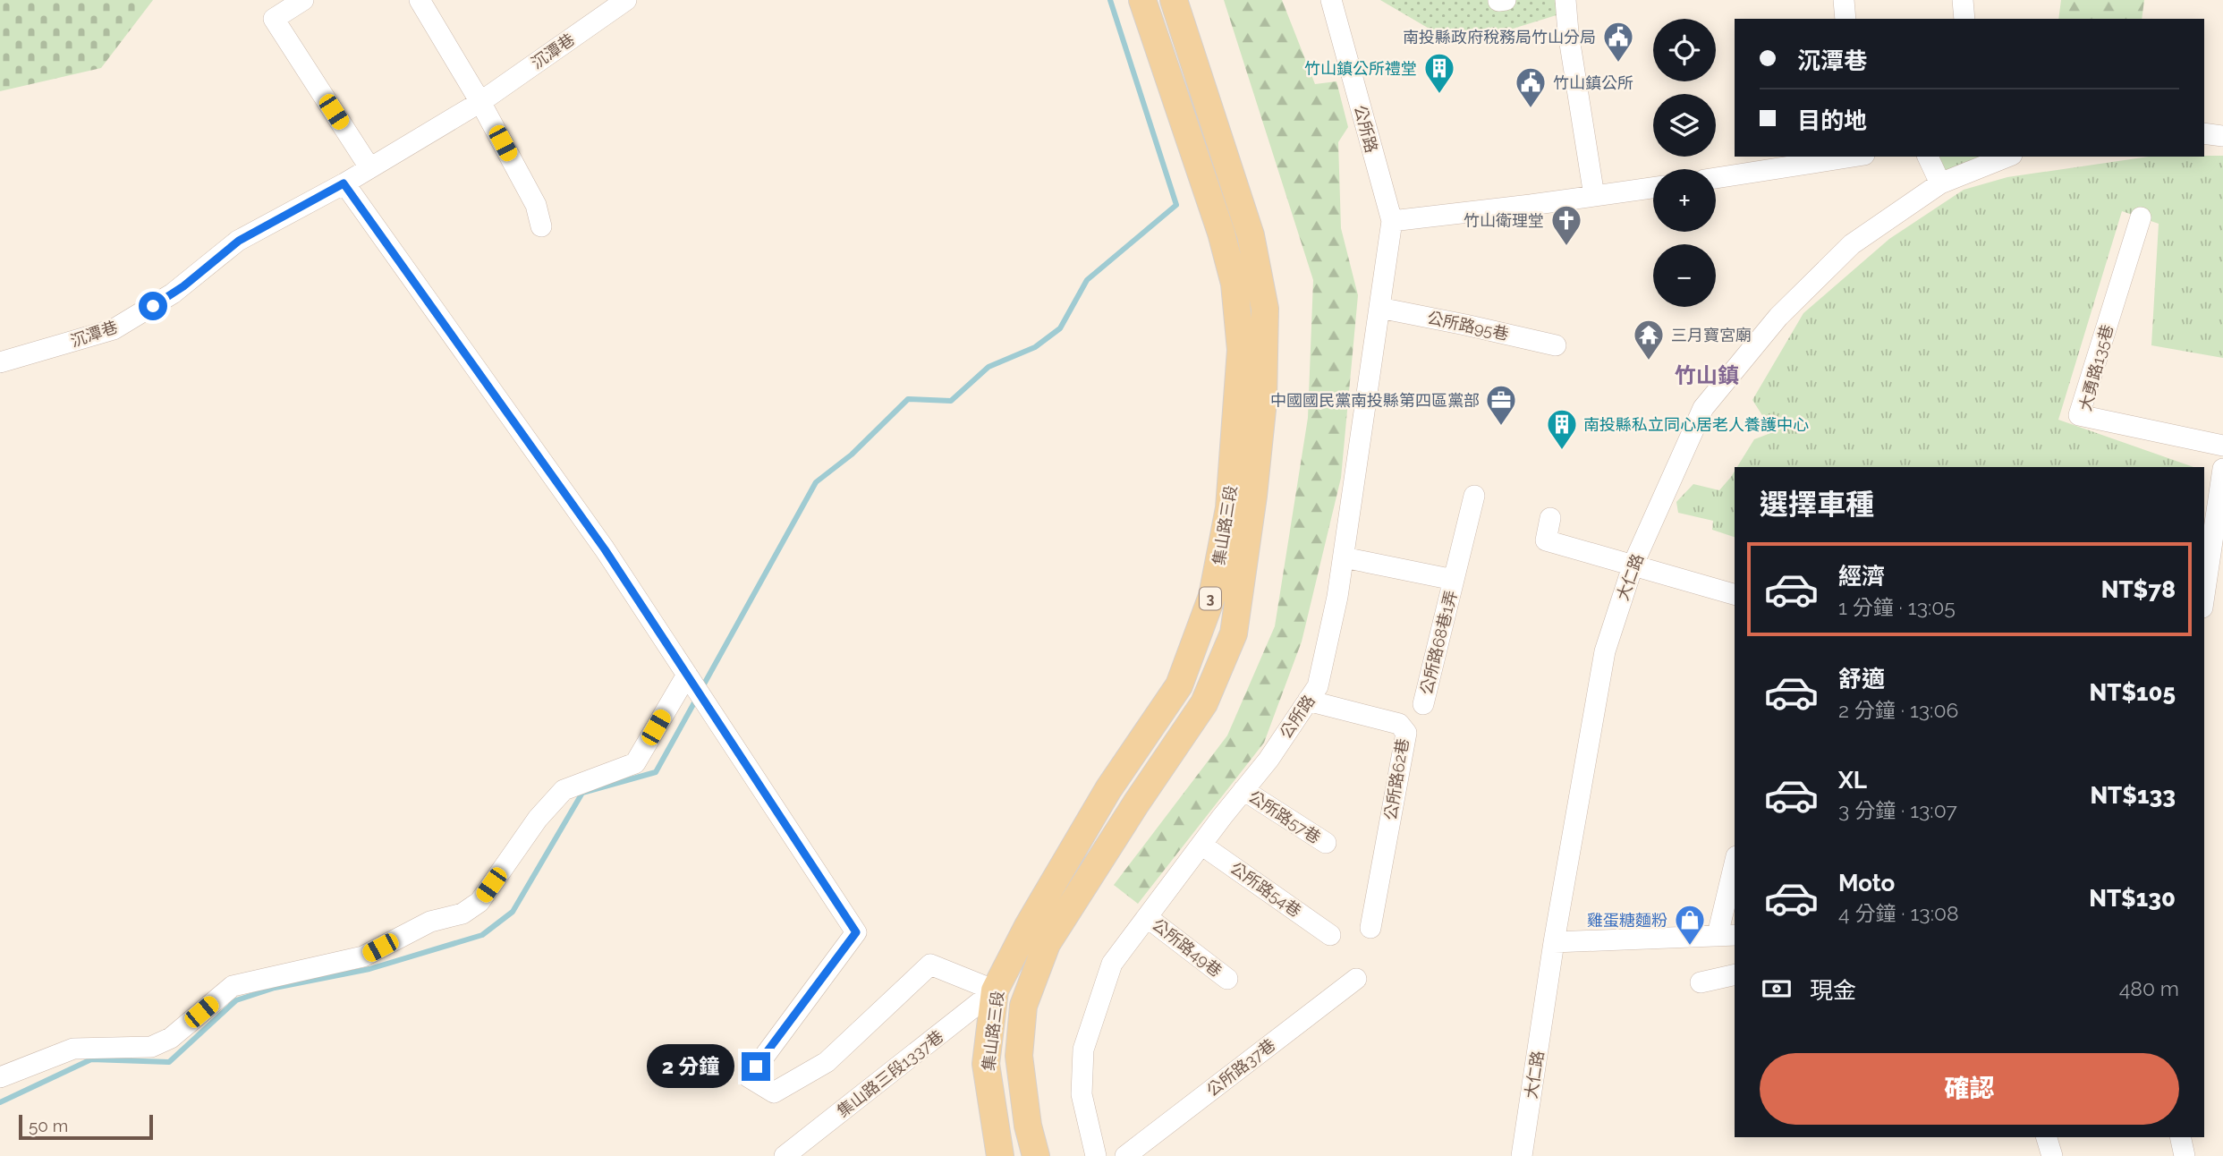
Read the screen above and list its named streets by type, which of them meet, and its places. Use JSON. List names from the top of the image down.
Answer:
{
  "streets": {
    "main road": ["集山路三段", "3"],
    "street": [
      "沉潭巷",
      "公所路",
      "公所路95巷",
      "大勇路135巷",
      "大仁路",
      "公所路68巷1弄",
      "公所路62巷",
      "公所路57巷",
      "公所路54巷",
      "公所路49巷",
      "公所路37巷",
      "集山路三段1337巷"
    ]
  },
  "crossings": [
    ["公所路", "公所路95巷"],
    ["公所路", "公所路62巷"],
    ["公所路", "公所路57巷"],
    ["公所路", "公所路54巷"],
    ["公所路", "公所路49巷"],
    ["集山路三段", "集山路三段1337巷"]
  ],
  "districts": ["竹山鎮"],
  "places": {
    "public building": ["南投縣政府稅務局竹山分局", "竹山鎮公所"],
    "building": ["竹山鎮公所禮堂", "南投縣私立同心居老人養護中心"],
    "church": ["竹山衛理堂"],
    "temple": ["三月寶宮廟"],
    "office": ["中國國民黨南投縣第四區黨部"],
    "shop": ["雞蛋糖麵粉"]
  },
  "scale_bar": "50 m",
  "page": {
    "map_buttons": ["+", "−"],
    "banner": ["沉潭巷", "目的地"],
    "heading": "選擇車種",
    "list": [
      {
        "name": "經濟",
        "note": "1 分鐘 · 13:05",
        "value": "NT$78"
      },
      {
        "name": "舒適",
        "note": "2 分鐘 · 13:06",
        "value": "NT$105"
      },
      {
        "name": "XL",
        "note": "3 分鐘 · 13:07",
        "value": "NT$133"
      },
      {
        "name": "Moto",
        "note": "4 分鐘 · 13:08",
        "value": "NT$130"
      }
    ],
    "pay": ["現金", "480 m"],
    "buttons": "確認",
    "bubble": "2 分鐘",
    "scale": "50 m"
  }
}
